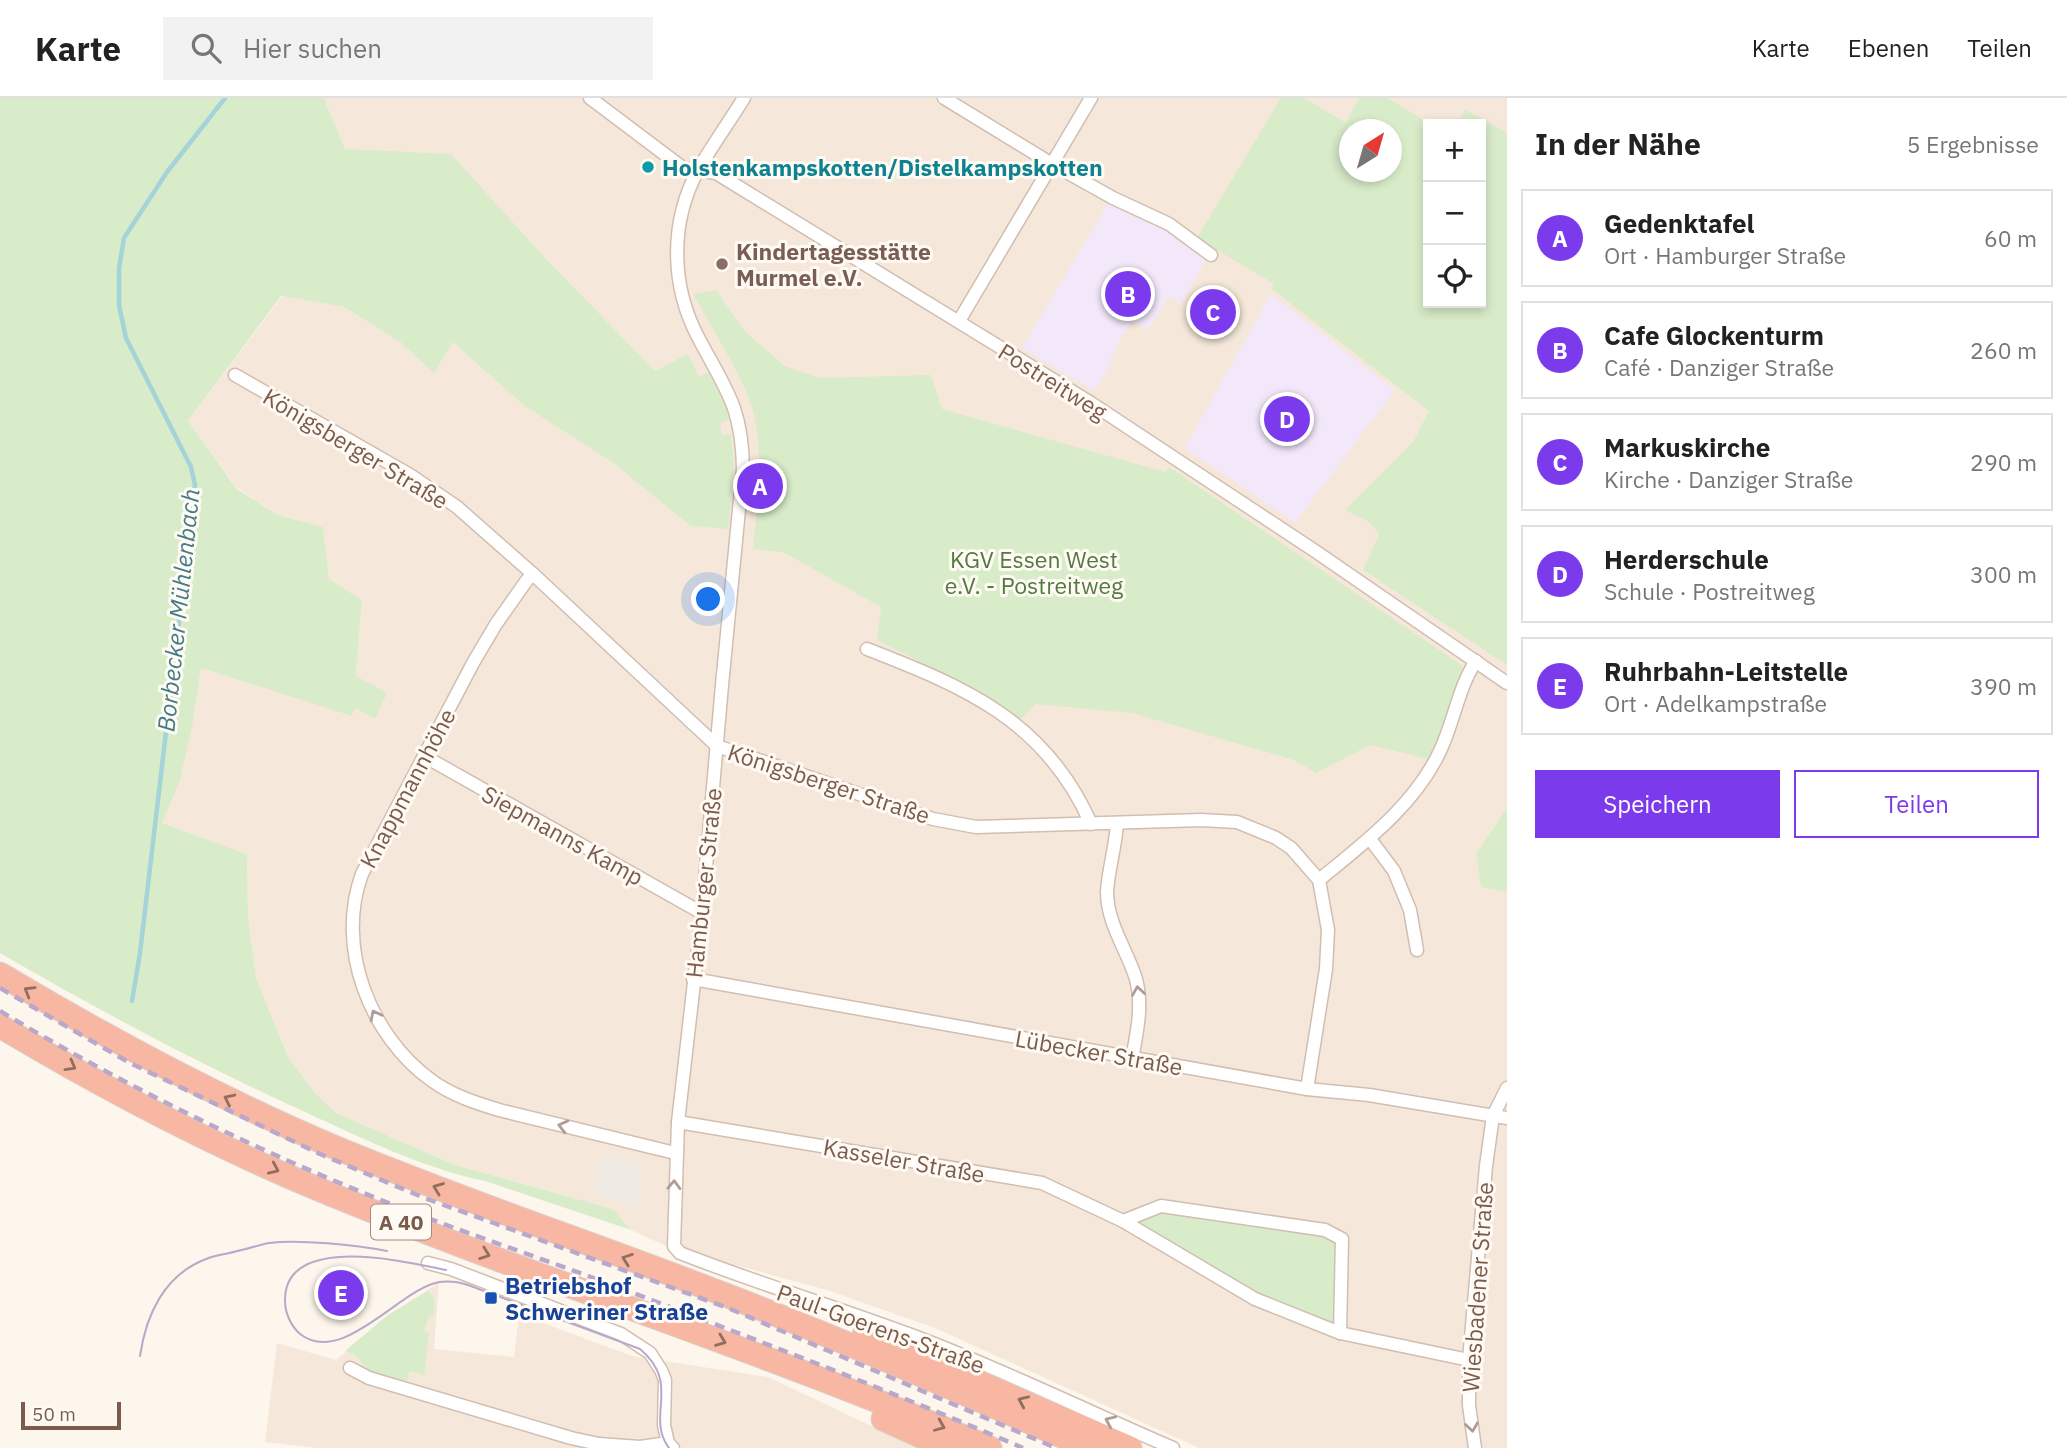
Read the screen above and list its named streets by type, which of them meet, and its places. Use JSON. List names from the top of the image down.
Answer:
{
  "streets": {
    "highway": ["A 40"],
    "street": [
      "Postreitweg",
      "Königsberger Straße",
      "Knappmannhöhe",
      "Siepmanns Kamp",
      "Hamburger Straße",
      "Lübecker Straße",
      "Kasseler Straße",
      "Wiesbadener Straße",
      "Paul-Goerens-Straße"
    ]
  },
  "crossings": [
    ["Postreitweg", "Hamburger Straße"],
    ["Königsberger Straße", "Knappmannhöhe"],
    ["Königsberger Straße", "Hamburger Straße"],
    ["Knappmannhöhe", "Siepmanns Kamp"],
    ["Knappmannhöhe", "Hamburger Straße"],
    ["Knappmannhöhe", "Paul-Goerens-Straße"],
    ["Siepmanns Kamp", "Hamburger Straße"],
    ["Hamburger Straße", "Lübecker Straße"],
    ["Hamburger Straße", "Kasseler Straße"],
    ["Hamburger Straße", "Paul-Goerens-Straße"],
    ["Lübecker Straße", "Wiesbadener Straße"],
    ["Kasseler Straße", "Wiesbadener Straße"]
  ],
  "one_way": ["Paul-Goerens-Straße"],
  "water": ["Borbecker Mühlenbach"],
  "parks": ["KGV Essen West e.V. - Postreitweg"],
  "places": {
    "other": ["Holstenkampskotten/Distelkampskotten", "Kindertagesstätte Murmel e.V."],
    "transit": ["Betriebshof Schweriner Straße"]
  },
  "scale_bar": "50 m",
  "north": "top right",
  "page": {
    "header": "Karte",
    "search": "Hier suchen",
    "nav": ["Karte", "Ebenen", "Teilen"],
    "heading": ["In der Nähe", "5 Ergebnisse"],
    "map_buttons": ["+", "−"],
    "list": [
      {
        "mark": "A",
        "name": "Gedenktafel",
        "note": "Ort · Hamburger Straße",
        "value": "60 m"
      },
      {
        "mark": "B",
        "name": "Cafe Glockenturm",
        "note": "Café · Danziger Straße",
        "value": "260 m"
      },
      {
        "mark": "C",
        "name": "Markuskirche",
        "note": "Kirche · Danziger Straße",
        "value": "290 m"
      },
      {
        "mark": "D",
        "name": "Herderschule",
        "note": "Schule · Postreitweg",
        "value": "300 m"
      },
      {
        "mark": "E",
        "name": "Ruhrbahn-Leitstelle",
        "note": "Ort · Adelkampstraße",
        "value": "390 m"
      }
    ],
    "pins": [
      "B",
      "C",
      "D",
      "A",
      "E"
    ],
    "buttons": ["Speichern", "Teilen"],
    "scale": "50 m"
  }
}
